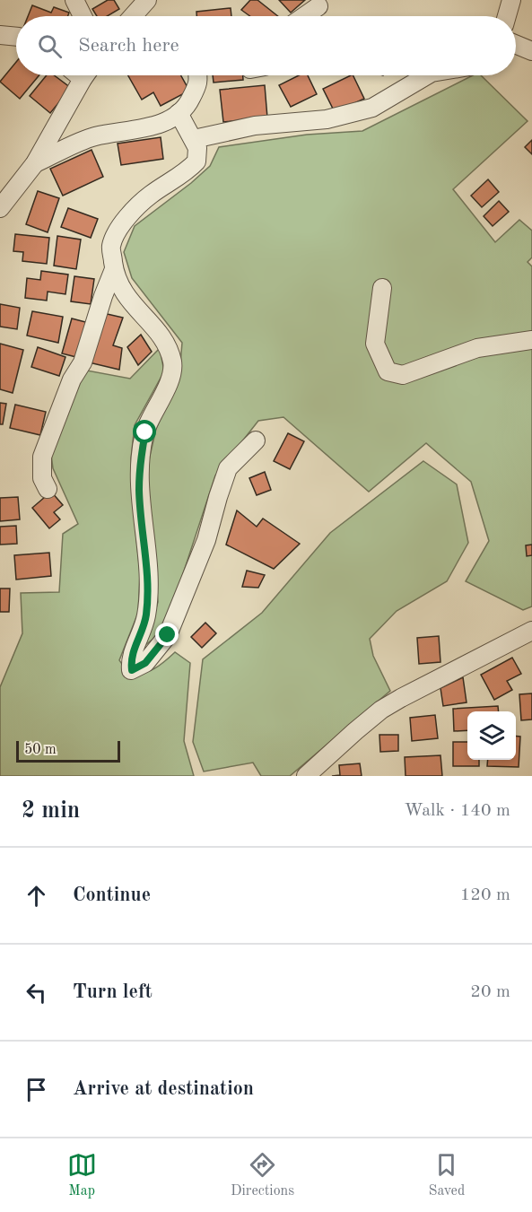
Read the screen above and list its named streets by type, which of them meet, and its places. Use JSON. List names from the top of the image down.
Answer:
{
  "scale_bar": "50 m",
  "page": {
    "search": "Search here",
    "scale": "50 m",
    "heading": ["2 min", "Walk · 140 m"],
    "list": [
      ["Continue", "120 m"],
      ["Turn left", "20 m"],
      "Arrive at destination"
    ],
    "nav": ["Map", "Directions", "Saved"]
  }
}
